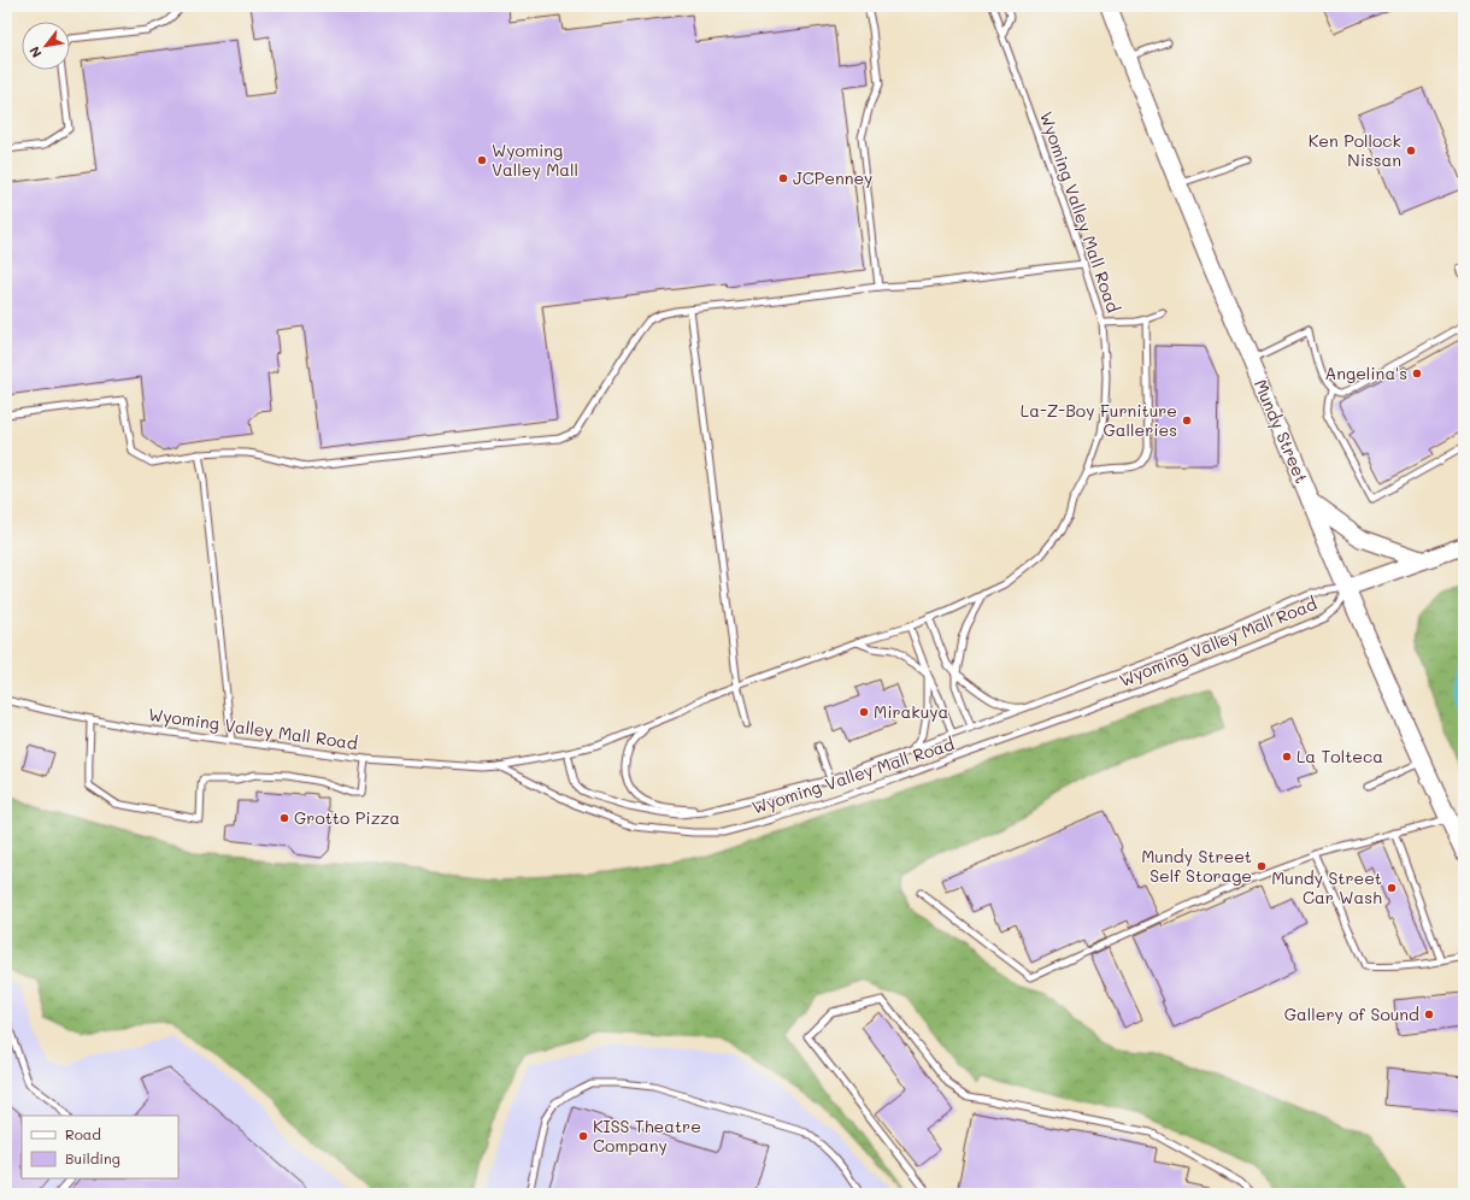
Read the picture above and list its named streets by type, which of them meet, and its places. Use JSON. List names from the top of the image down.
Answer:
{
  "streets": {
    "main road": ["Mundy Street"],
    "lane": ["Wyoming Valley Mall Road"]
  },
  "crossings": [
    ["Wyoming Valley Mall Road", "Mundy Street"]
  ],
  "places": [
    "Ken Pollock Nissan",
    "Wyoming Valley Mall",
    "JCPenney",
    "Angelina's",
    "La-Z-Boy Furniture Galleries",
    "Mirakuya",
    "La Tolteca",
    "Grotto Pizza",
    "Mundy Street Self Storage",
    "Mundy Street Car Wash",
    "Gallery of Sound",
    "KISS Theatre Company"
  ],
  "legend": ["Road", "Building"],
  "north": "bottom left"
}
